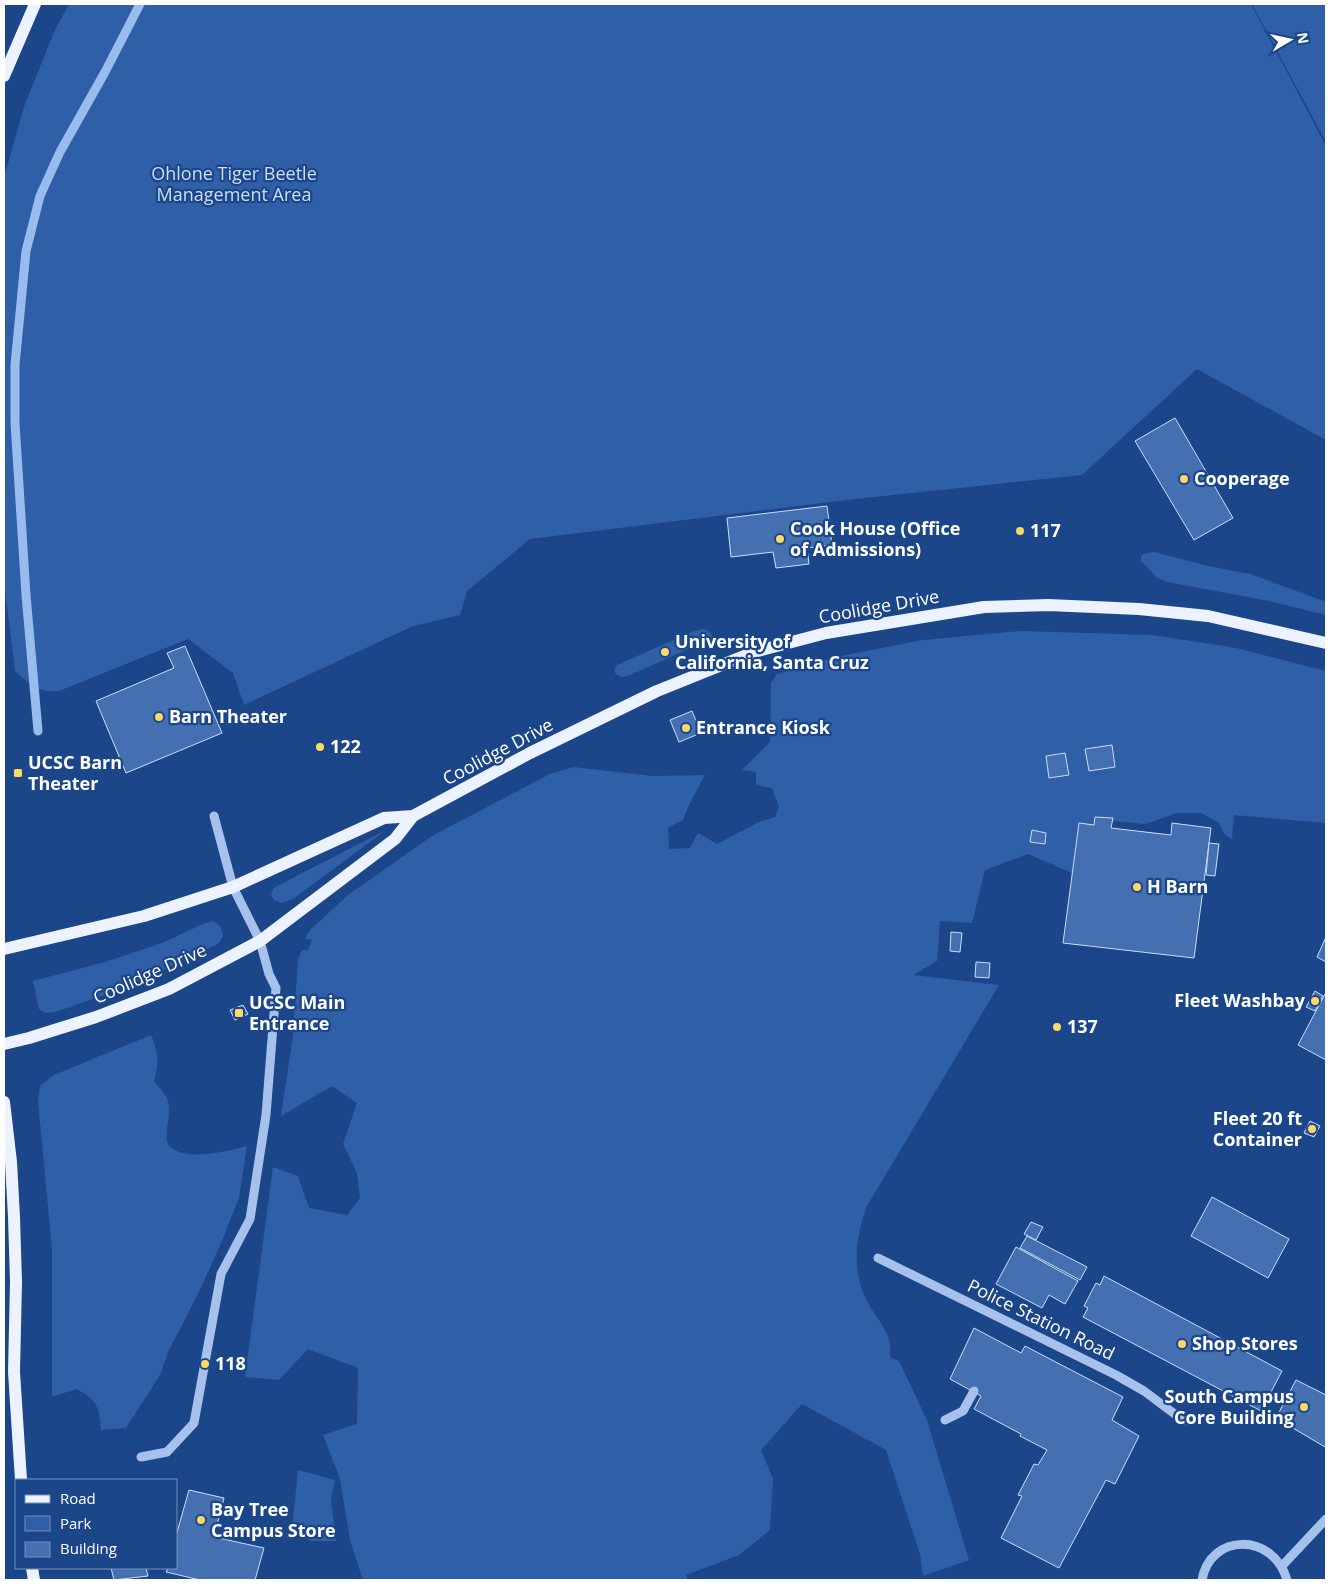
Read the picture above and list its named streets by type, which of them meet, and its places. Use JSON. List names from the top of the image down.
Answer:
{
  "streets": {
    "main road": ["Coolidge Drive"],
    "street": ["Police Station Road"]
  },
  "parks": ["Ohlone Tiger Beetle Management Area"],
  "places": {
    "other": [
      "Cooperage",
      "117",
      "Cook House (Office of Admissions)",
      "University of California, Santa Cruz",
      "Barn Theater",
      "Entrance Kiosk",
      "122",
      "H Barn",
      "Fleet Washbay",
      "137",
      "Fleet 20 ft Container",
      "Shop Stores",
      "118",
      "South Campus Core Building",
      "Bay Tree Campus Store"
    ],
    "transit": ["UCSC Barn Theater", "UCSC Main Entrance"]
  },
  "legend": ["Road", "Park", "Building"],
  "north": "right"
}
